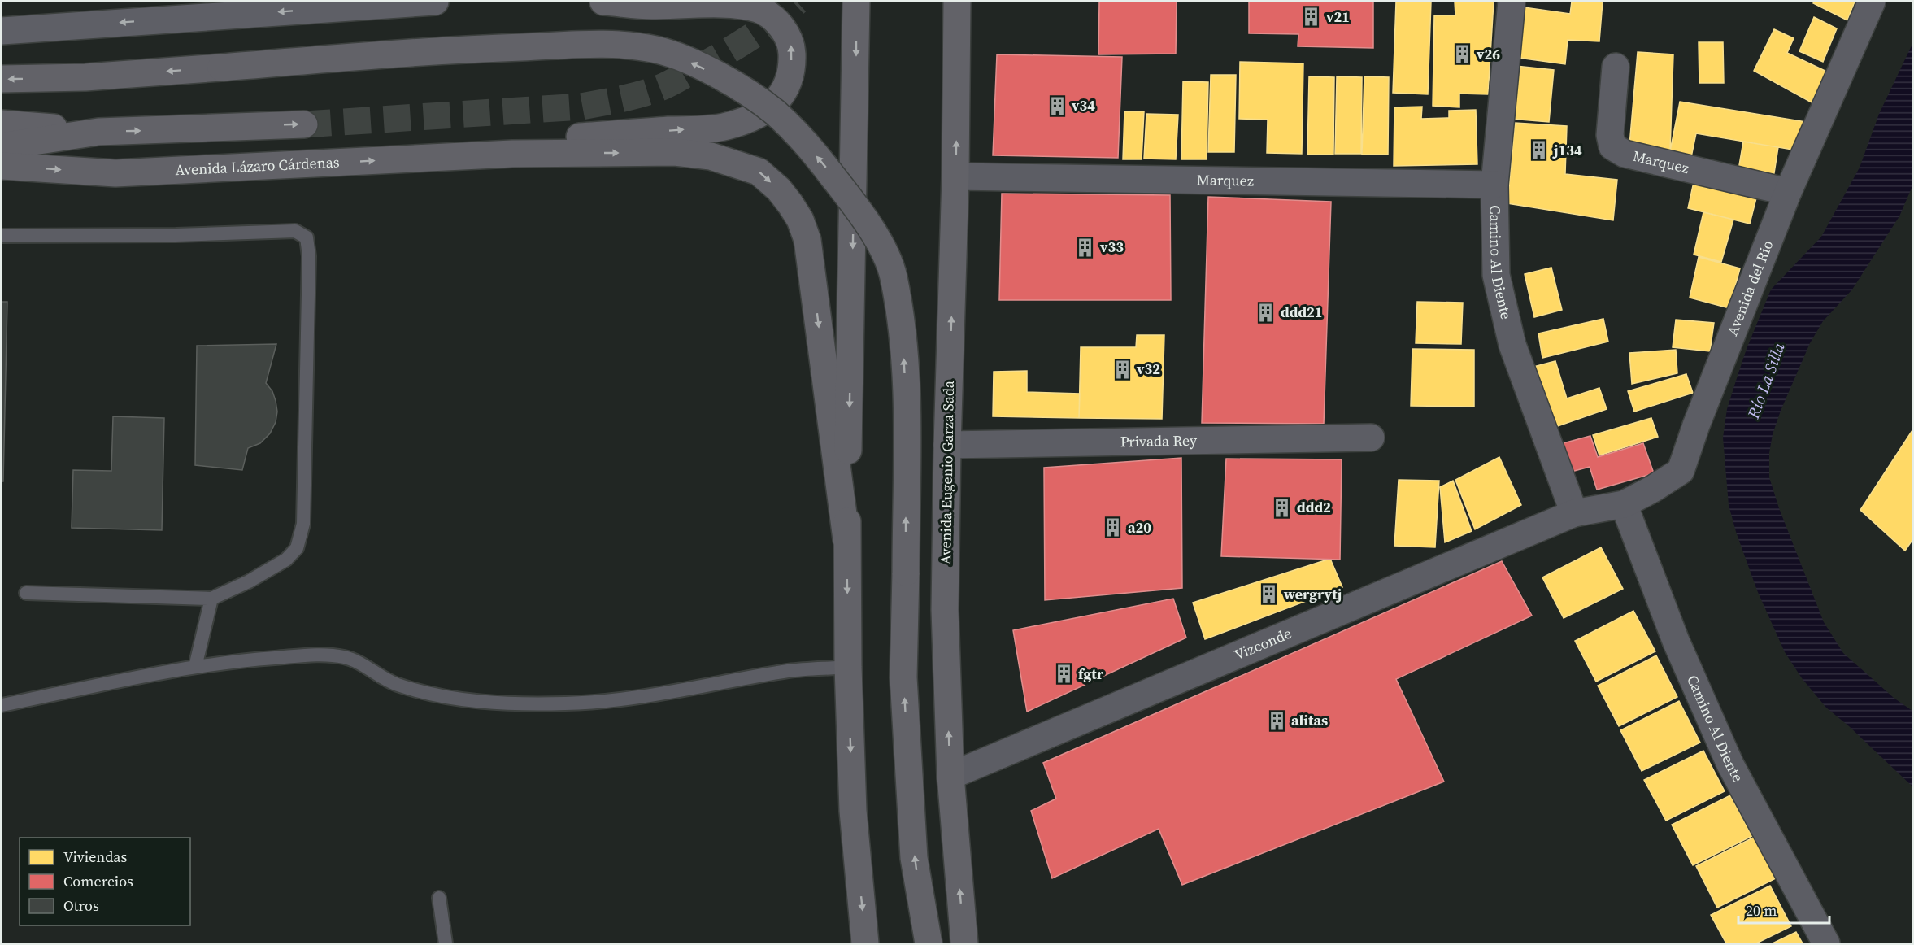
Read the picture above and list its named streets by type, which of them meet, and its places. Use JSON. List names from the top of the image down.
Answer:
{
  "streets": {
    "highway": ["Avenida Lázaro Cárdenas", "Avenida Eugenio Garza Sada"],
    "street": [
      "Marquez",
      "Camino Al Diente",
      "Avenida del Rio",
      "Privada Rey",
      "Vizconde"
    ]
  },
  "crossings": [
    ["Marquez", "Camino Al Diente"],
    ["Marquez", "Avenida del Rio"],
    ["Marquez", "Avenida Eugenio Garza Sada"],
    ["Camino Al Diente", "Avenida del Rio"],
    ["Camino Al Diente", "Vizconde"],
    ["Avenida del Rio", "Vizconde"],
    ["Privada Rey", "Avenida Eugenio Garza Sada"],
    ["Avenida Eugenio Garza Sada", "Vizconde"]
  ],
  "water": ["Río La Silla"],
  "places": {
    "building": [
      "v21",
      "v26",
      "v34",
      "j134",
      "v33",
      "ddd21",
      "v32",
      "ddd2",
      "a20",
      "wergrytj",
      "fgtr",
      "alitas"
    ]
  },
  "legend": ["Viviendas", "Comercios", "Otros"],
  "scale_bar": "20 m"
}
